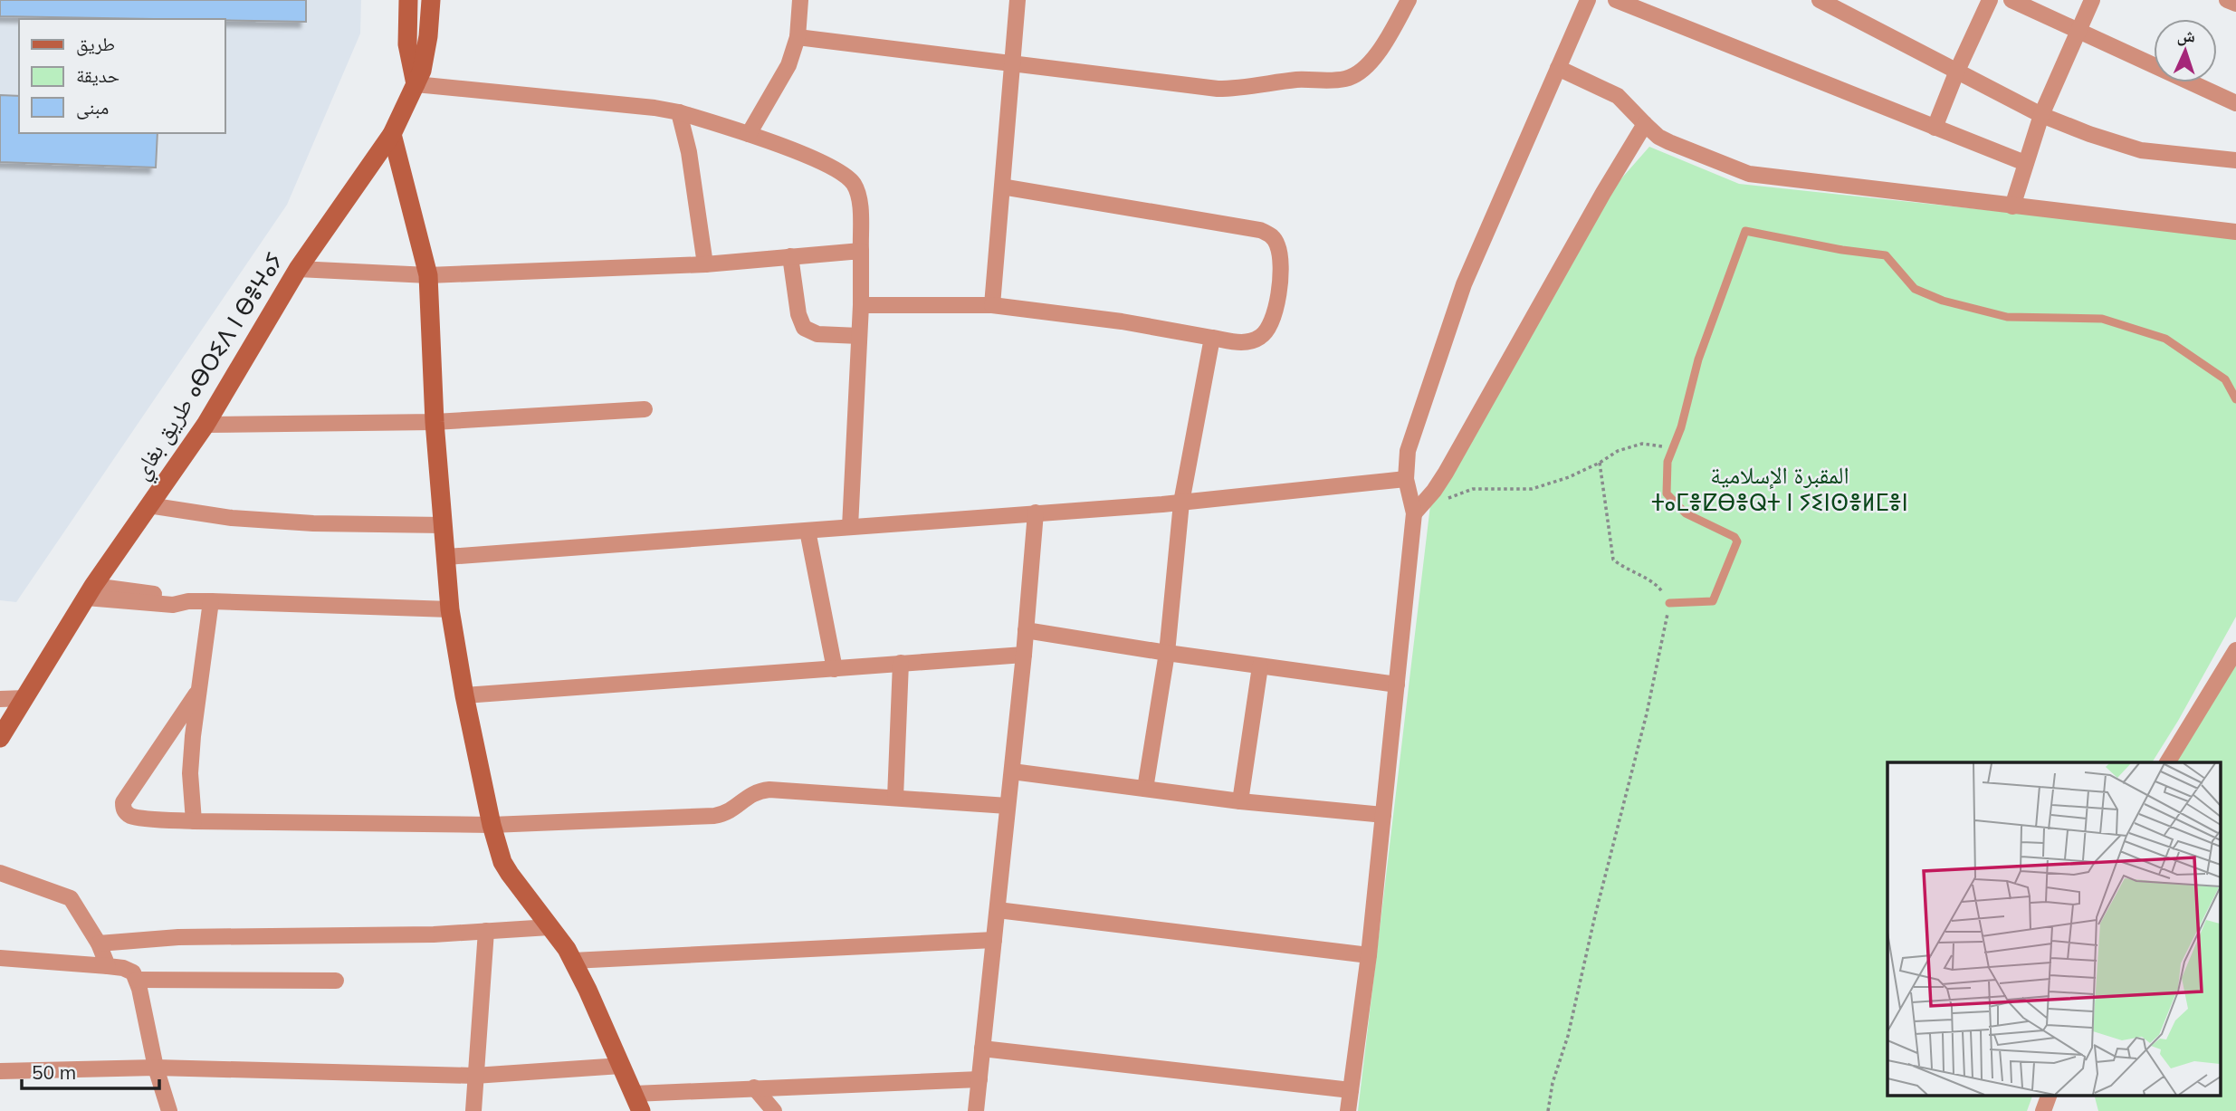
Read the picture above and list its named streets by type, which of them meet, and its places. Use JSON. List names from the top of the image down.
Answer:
{
  "streets": {
    "street": ["طريق بغاي ⴰⴱⵔⵉⴷ ⵏ ⴱⴻⵖⴰⵢ"]
  },
  "parks": ["المقبرة الإسلامية ⵜⴰⵎⴻⵇⴱⴻⵕⵜ ⵏ ⵢⵉⵏⵙⴻⵍⵎⴻⵏ"],
  "legend": ["طريق", "حديقة", "مبنى"],
  "scale_bar": "50 m",
  "north": "top"
}
